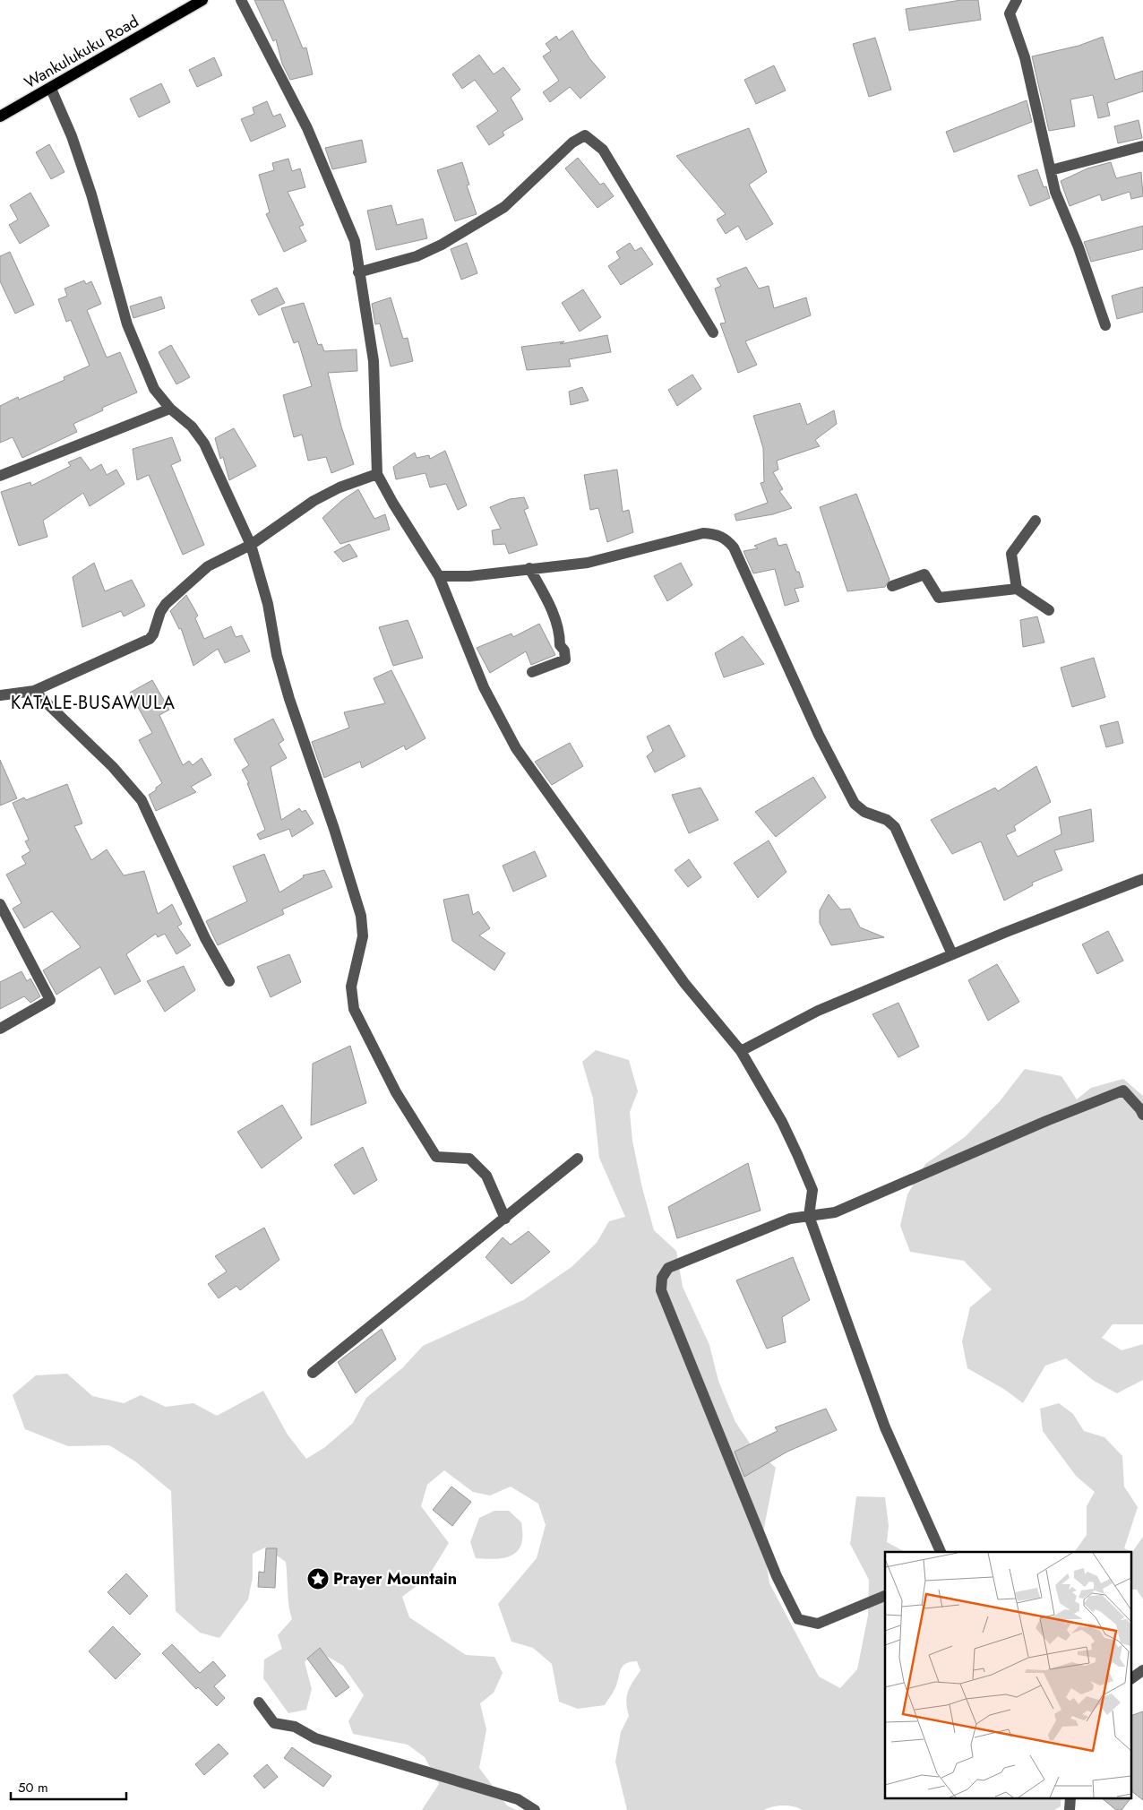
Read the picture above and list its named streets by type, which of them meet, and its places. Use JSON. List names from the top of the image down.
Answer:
{
  "streets": {
    "main road": ["Wankulukuku Road"]
  },
  "districts": ["KATALE-BUSAWULA"],
  "places": {
    "place": ["Prayer Mountain"]
  },
  "scale_bar": "50 m"
}
